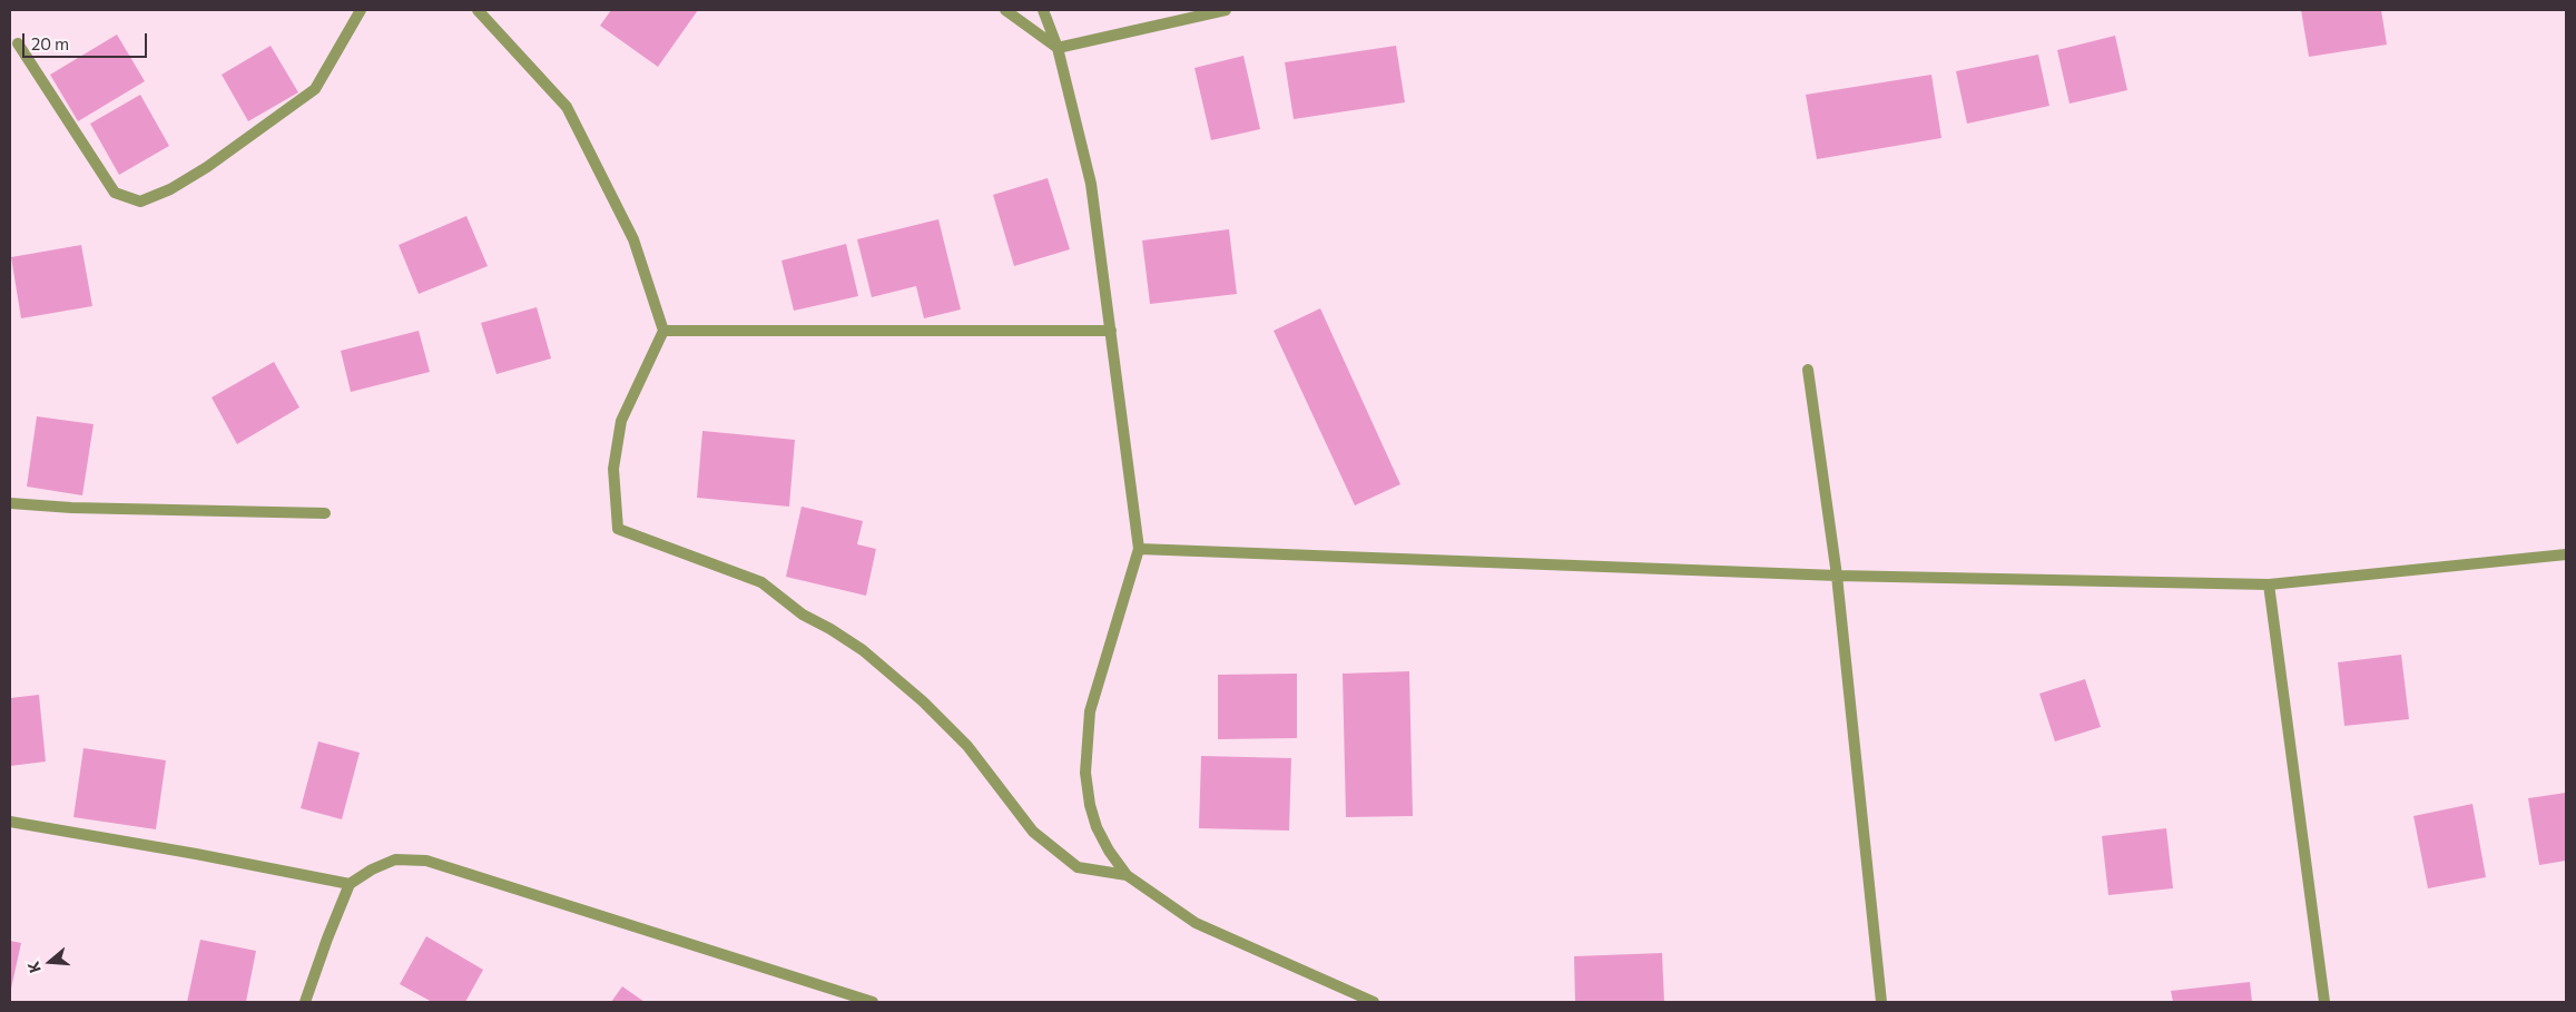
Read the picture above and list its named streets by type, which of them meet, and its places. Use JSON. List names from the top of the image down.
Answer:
{
  "scale_bar": "20 m",
  "north": "left"
}
